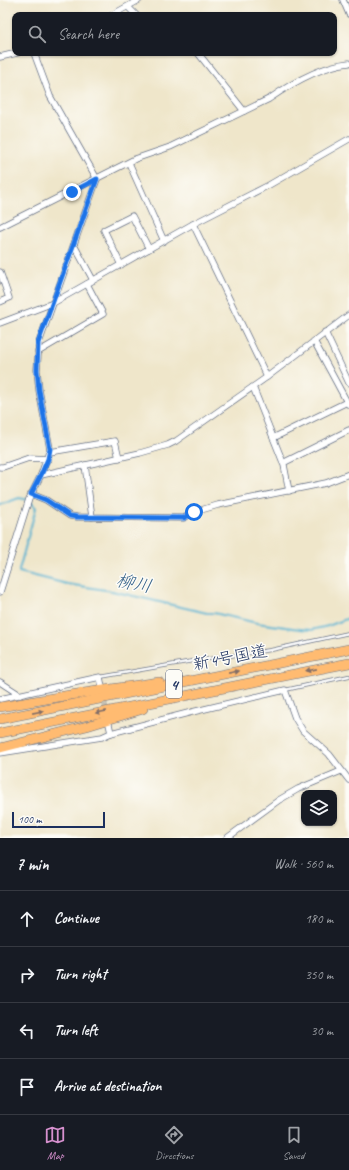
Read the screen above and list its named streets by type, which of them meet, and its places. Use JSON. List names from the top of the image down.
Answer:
{
  "streets": {
    "highway": ["新4号国道", "4"]
  },
  "water": ["柳川"],
  "scale_bar": "100 m",
  "page": {
    "search": "Search here",
    "scale": "100 m",
    "heading": ["7 min", "Walk · 560 m"],
    "list": [
      ["Continue", "180 m"],
      ["Turn right", "350 m"],
      ["Turn left", "30 m"],
      "Arrive at destination"
    ],
    "nav": ["Map", "Directions", "Saved"]
  }
}
